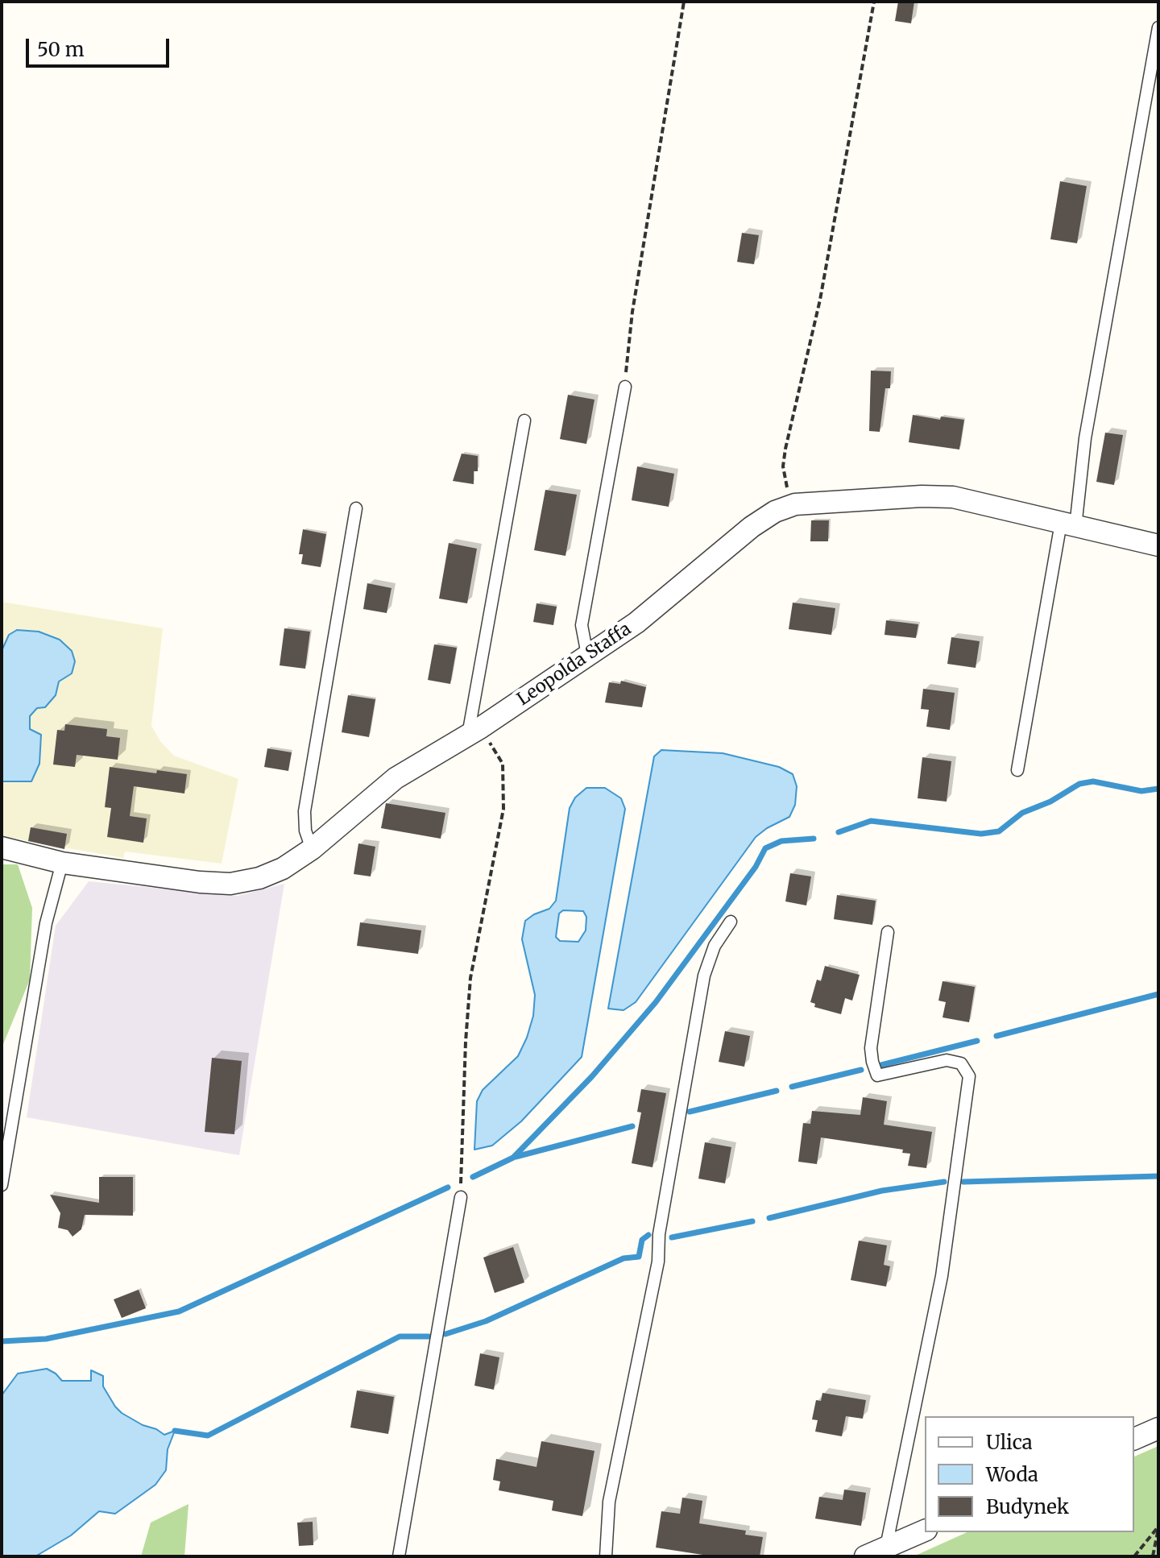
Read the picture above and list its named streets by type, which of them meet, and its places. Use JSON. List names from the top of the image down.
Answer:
{
  "streets": {
    "street": ["Leopolda Staffa"]
  },
  "legend": ["Ulica", "Woda", "Budynek"],
  "scale_bar": "50 m"
}
